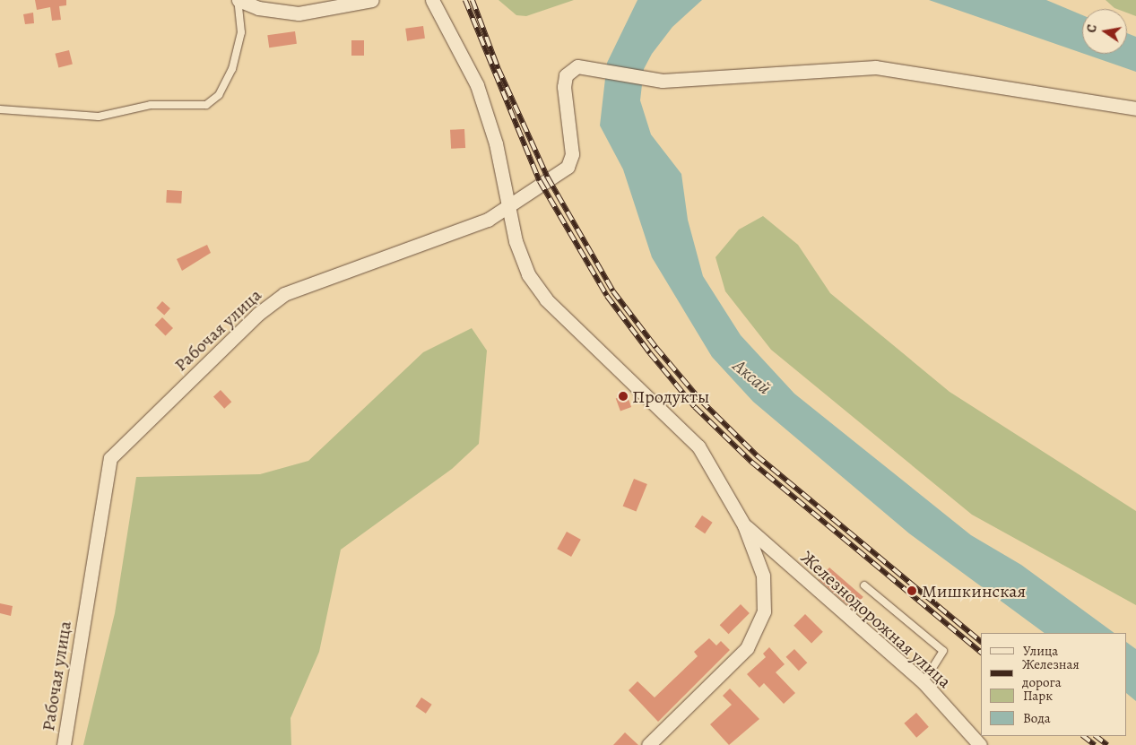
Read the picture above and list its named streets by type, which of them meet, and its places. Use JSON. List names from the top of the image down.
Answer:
{
  "streets": {
    "street": ["Рабочая улица", "Железнодорожная улица"]
  },
  "water": ["Аксай"],
  "places": ["Продукты", "Мишкинская"],
  "legend": [
    "Улица",
    "Железная дорога",
    "Парк",
    "Вода"
  ],
  "north": "left"
}
